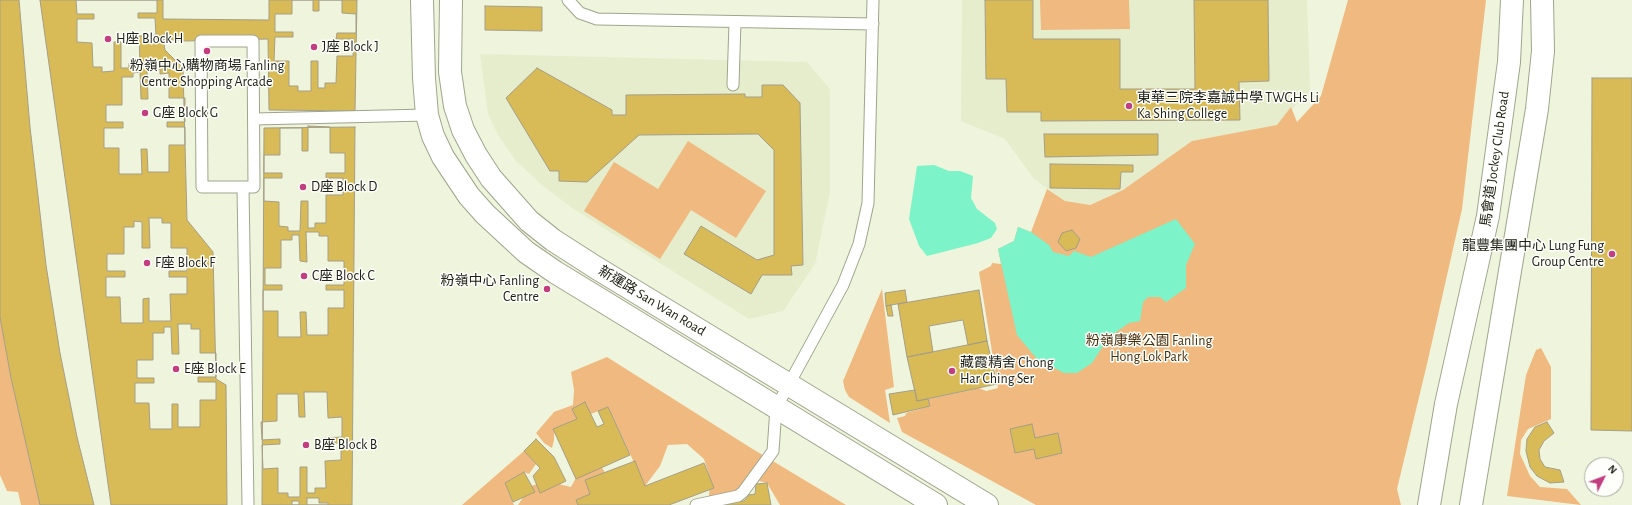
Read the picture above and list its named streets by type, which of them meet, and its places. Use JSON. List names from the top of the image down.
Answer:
{
  "streets": {
    "street": ["馬會道 Jockey Club Road", "新運路 San Wan Road"]
  },
  "parks": ["粉嶺康樂公園 Fanling Hong Lok Park"],
  "places": [
    "H座 Block H",
    "J座 Block J",
    "粉嶺中心購物商場 Fanling Centre Shopping Arcade",
    "東華三院李嘉誠中學 TWGHs Li Ka Shing College",
    "G座 Block G",
    "D座 Block D",
    "龍豐集團中心 Lung Fung Group Centre",
    "F座 Block F",
    "C座 Block C",
    "粉嶺中心 Fanling Centre",
    "E座 Block E",
    "藏霞精舍 Chong Har Ching Ser",
    "B座 Block B"
  ],
  "north": "top right"
}
